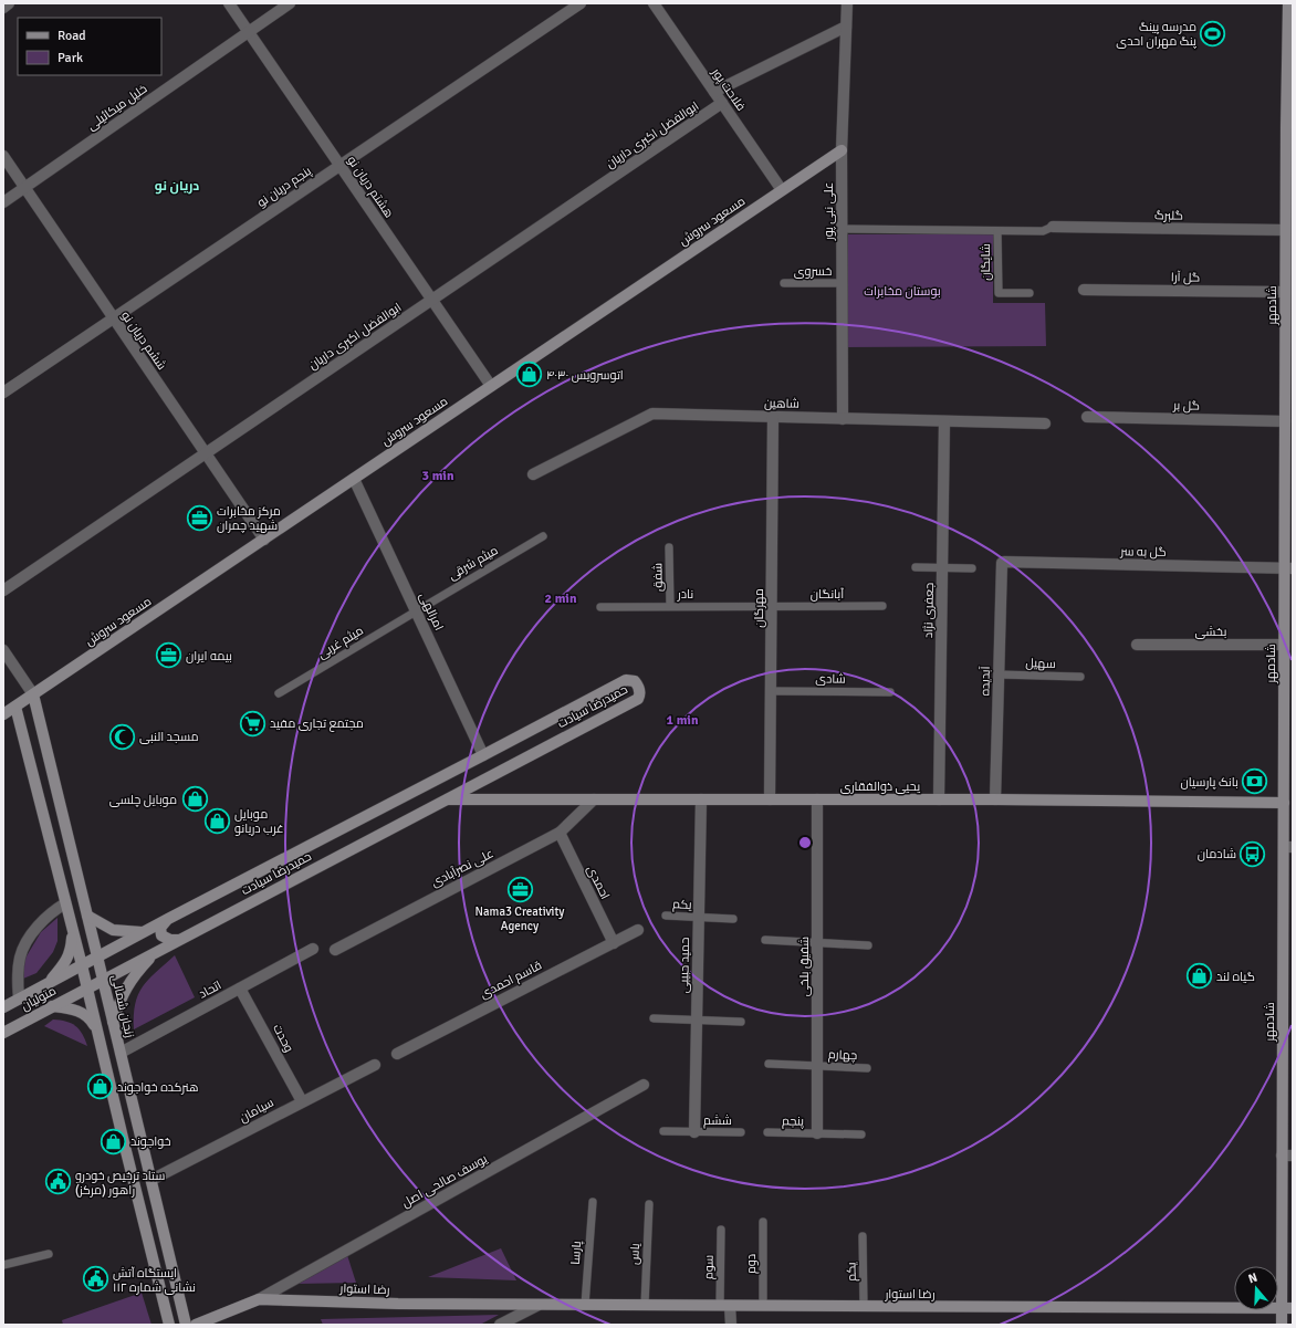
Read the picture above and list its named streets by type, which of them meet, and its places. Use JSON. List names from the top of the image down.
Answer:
{
  "streets": {
    "main road": [
      "مسعود سروش",
      "شادمهر",
      "حمیدرضا سیادت",
      "یحیی ذوالفقاری",
      "متولیان",
      "زنجان شمالی",
      "رضا استوار"
    ],
    "street": [
      "فلاحت پور",
      "خلیل میکائیلی",
      "ابوالفضل اکبری داریان",
      "پنجم دریان‌ نو",
      "هشتم دریان‌ نو",
      "علی نبی پور",
      "گلبرگ",
      "گل آرا",
      "ششم دریان‌ نو",
      "شاهین",
      "گل بر",
      "گل به سر",
      "مهرگان",
      "جعفری نژاد",
      "امرالهی",
      "بخشی",
      "آبدیده",
      "علی نصرآبادی",
      "احمدی",
      "حمید حبیبی",
      "شفیق بلخی",
      "قاسم احمدی",
      "اتحاد",
      "وحدت",
      "سیامان",
      "یوسف صالحی اصل"
    ],
    "lane": [
      "شایگان",
      "خسروی",
      "میثم شرقی",
      "شفق",
      "نادر",
      "آبانگان",
      "میثم غربی",
      "سهیل",
      "شادی",
      "یکم",
      "چهارم",
      "ششم",
      "پنجم",
      "پارسا",
      "یاس",
      "دوم",
      "سوم"
    ]
  },
  "crossings": [
    ["فلاحت پور", "ابوالفضل اکبری داریان"],
    ["فلاحت پور", "مسعود سروش"],
    ["خلیل میکائیلی", "هشتم دریان‌ نو"],
    ["خلیل میکائیلی", "ششم دریان‌ نو"],
    ["ابوالفضل اکبری داریان", "هشتم دریان‌ نو"],
    ["ابوالفضل اکبری داریان", "ششم دریان‌ نو"],
    ["پنجم دریان‌ نو", "هشتم دریان‌ نو"],
    ["پنجم دریان‌ نو", "ششم دریان‌ نو"],
    ["هشتم دریان‌ نو", "مسعود سروش"],
    ["علی نبی پور", "گلبرگ"],
    ["علی نبی پور", "مسعود سروش"],
    ["علی نبی پور", "خسروی"],
    ["علی نبی پور", "شاهین"],
    ["گلبرگ", "شایگان"],
    ["گلبرگ", "شادمهر"],
    ["مسعود سروش", "ششم دریان‌ نو"],
    ["مسعود سروش", "امرالهی"],
    ["مسعود سروش", "زنجان شمالی"],
    ["گل آرا", "شادمهر"],
    ["شادمهر", "گل بر"],
    ["شادمهر", "گل به سر"],
    ["شادمهر", "بخشی"],
    ["شادمهر", "یحیی ذوالفقاری"],
    ["شادمهر", "رضا استوار"],
    ["شاهین", "مهرگان"],
    ["شاهین", "جعفری نژاد"],
    ["گل به سر", "آبدیده"],
    ["میثم شرقی", "امرالهی"],
    ["میثم شرقی", "میثم غربی"],
    ["شفق", "نادر"],
    ["نادر", "آبانگان"],
    ["نادر", "مهرگان"],
    ["آبانگان", "مهرگان"],
    ["مهرگان", "شادی"],
    ["مهرگان", "یحیی ذوالفقاری"],
    ["جعفری نژاد", "یحیی ذوالفقاری"],
    ["امرالهی", "میثم غربی"],
    ["امرالهی", "حمیدرضا سیادت"],
    ["سهیل", "آبدیده"],
    ["آبدیده", "یحیی ذوالفقاری"],
    ["حمیدرضا سیادت", "یحیی ذوالفقاری"],
    ["حمیدرضا سیادت", "متولیان"],
    ["حمیدرضا سیادت", "زنجان شمالی"],
    ["یحیی ذوالفقاری", "علی نصرآبادی"],
    ["یحیی ذوالفقاری", "حمید حبیبی"],
    ["یحیی ذوالفقاری", "شفیق بلخی"],
    ["علی نصرآبادی", "احمدی"],
    ["احمدی", "قاسم احمدی"],
    ["یکم", "حمید حبیبی"],
    ["یکم", "رضا استوار"],
    ["حمید حبیبی", "ششم"],
    ["شفیق بلخی", "چهارم"],
    ["شفیق بلخی", "پنجم"],
    ["اتحاد", "زنجان شمالی"],
    ["اتحاد", "وحدت"],
    ["زنجان شمالی", "سیامان"],
    ["وحدت", "سیامان"],
    ["یوسف صالحی اصل", "رضا استوار"],
    ["پارسا", "رضا استوار"],
    ["یاس", "رضا استوار"],
    ["دوم", "رضا استوار"],
    ["سوم", "رضا استوار"]
  ],
  "districts": ["دریان نو"],
  "parks": ["بوستان مخابرات"],
  "places": {
    "sports": ["مدرسه پینگ پنگ مهران احدی"],
    "shop": [
      "اتوسرویس ۴۰۳۰",
      "موبایل چلسی",
      "موبایل غرب دریانو",
      "گیاه لند",
      "هنرکده خواجوند",
      "خواجوند"
    ],
    "office": ["مرکز مخابرات شهید چمران", "بیمه ایران", "Nama3 Creativity Agency"],
    "supermarket": ["مجتمع تجاری مفید"],
    "mosque": ["مسجد النبی"],
    "bank": ["بانک پارسیان"],
    "bus stop": ["شادمان"],
    "public building": ["ستاد ترخیص خودرو راهور (مرکز)", "ایستگاه آتش نشانی شماره ۱۱۲"]
  },
  "legend": ["Road", "Park"],
  "north": "top",
  "rings": ["3 min", "2 min", "1 min"]
}
